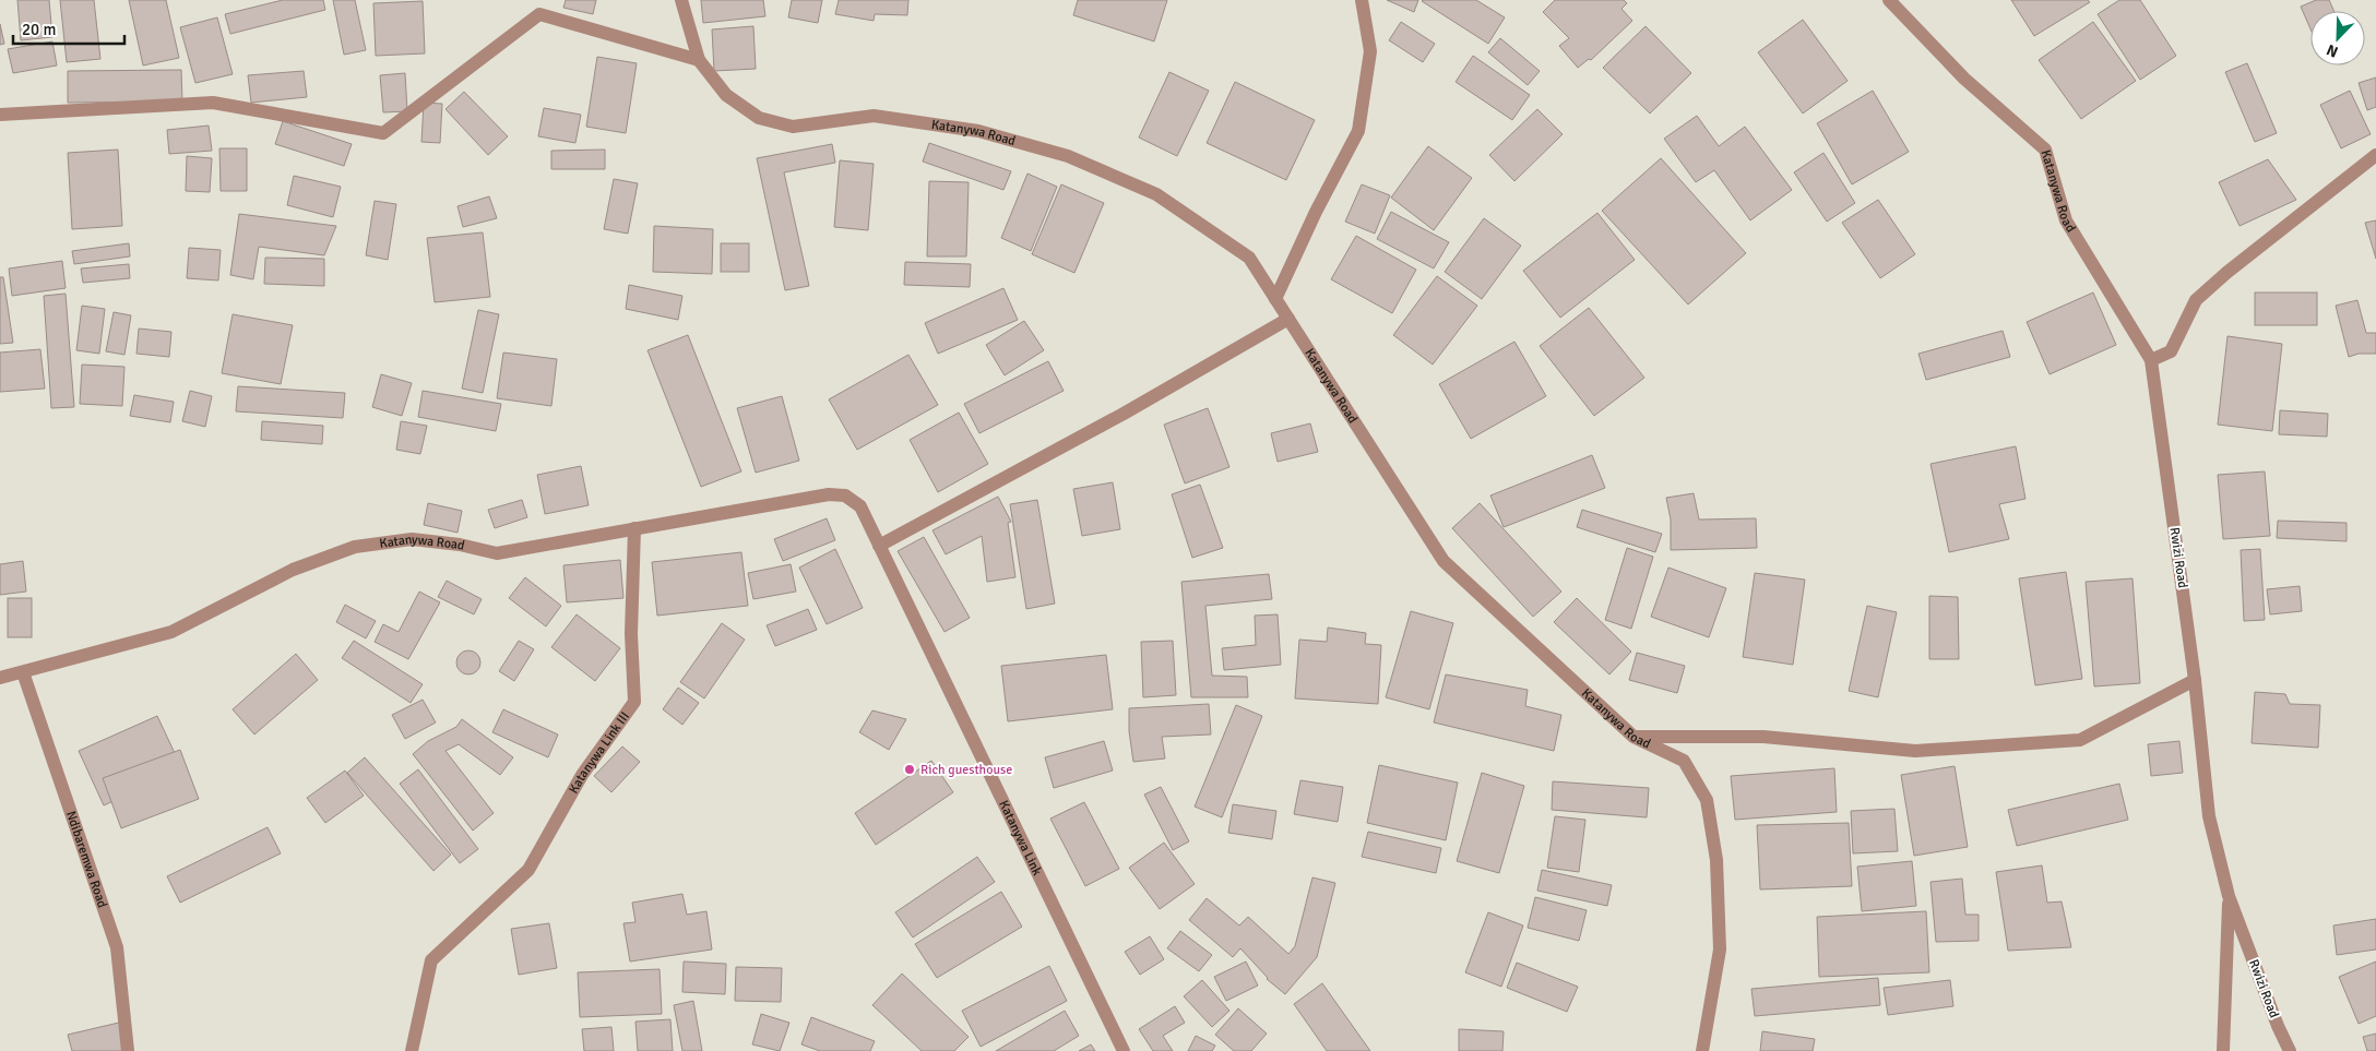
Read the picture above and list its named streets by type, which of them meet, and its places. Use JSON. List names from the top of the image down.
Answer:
{
  "streets": {
    "street": [
      "Katanywa Road",
      "Rwizi Road",
      "Katanywa Link III",
      "Katanywa Link",
      "Ndibaremwa Road"
    ]
  },
  "crossings": [
    ["Katanywa Road", "Rwizi Road"],
    ["Katanywa Road", "Katanywa Link III"],
    ["Katanywa Road", "Katanywa Link"],
    ["Katanywa Road", "Ndibaremwa Road"]
  ],
  "places": ["Rich guesthouse"],
  "scale_bar": "20 m",
  "north": "bottom left"
}
